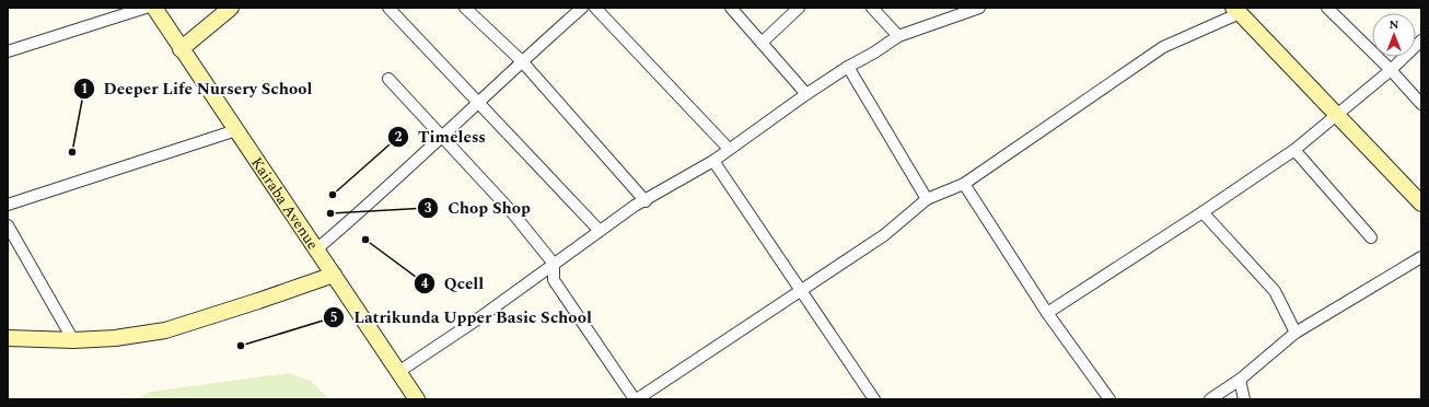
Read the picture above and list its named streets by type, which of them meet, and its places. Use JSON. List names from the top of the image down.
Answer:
{
  "streets": {
    "street": ["Kairaba Avenue"]
  },
  "places": [
    "Deeper Life Nursery School",
    "Timeless",
    "Chop Shop",
    "Qcell",
    "Latrikunda Upper Basic School"
  ],
  "north": "top"
}
